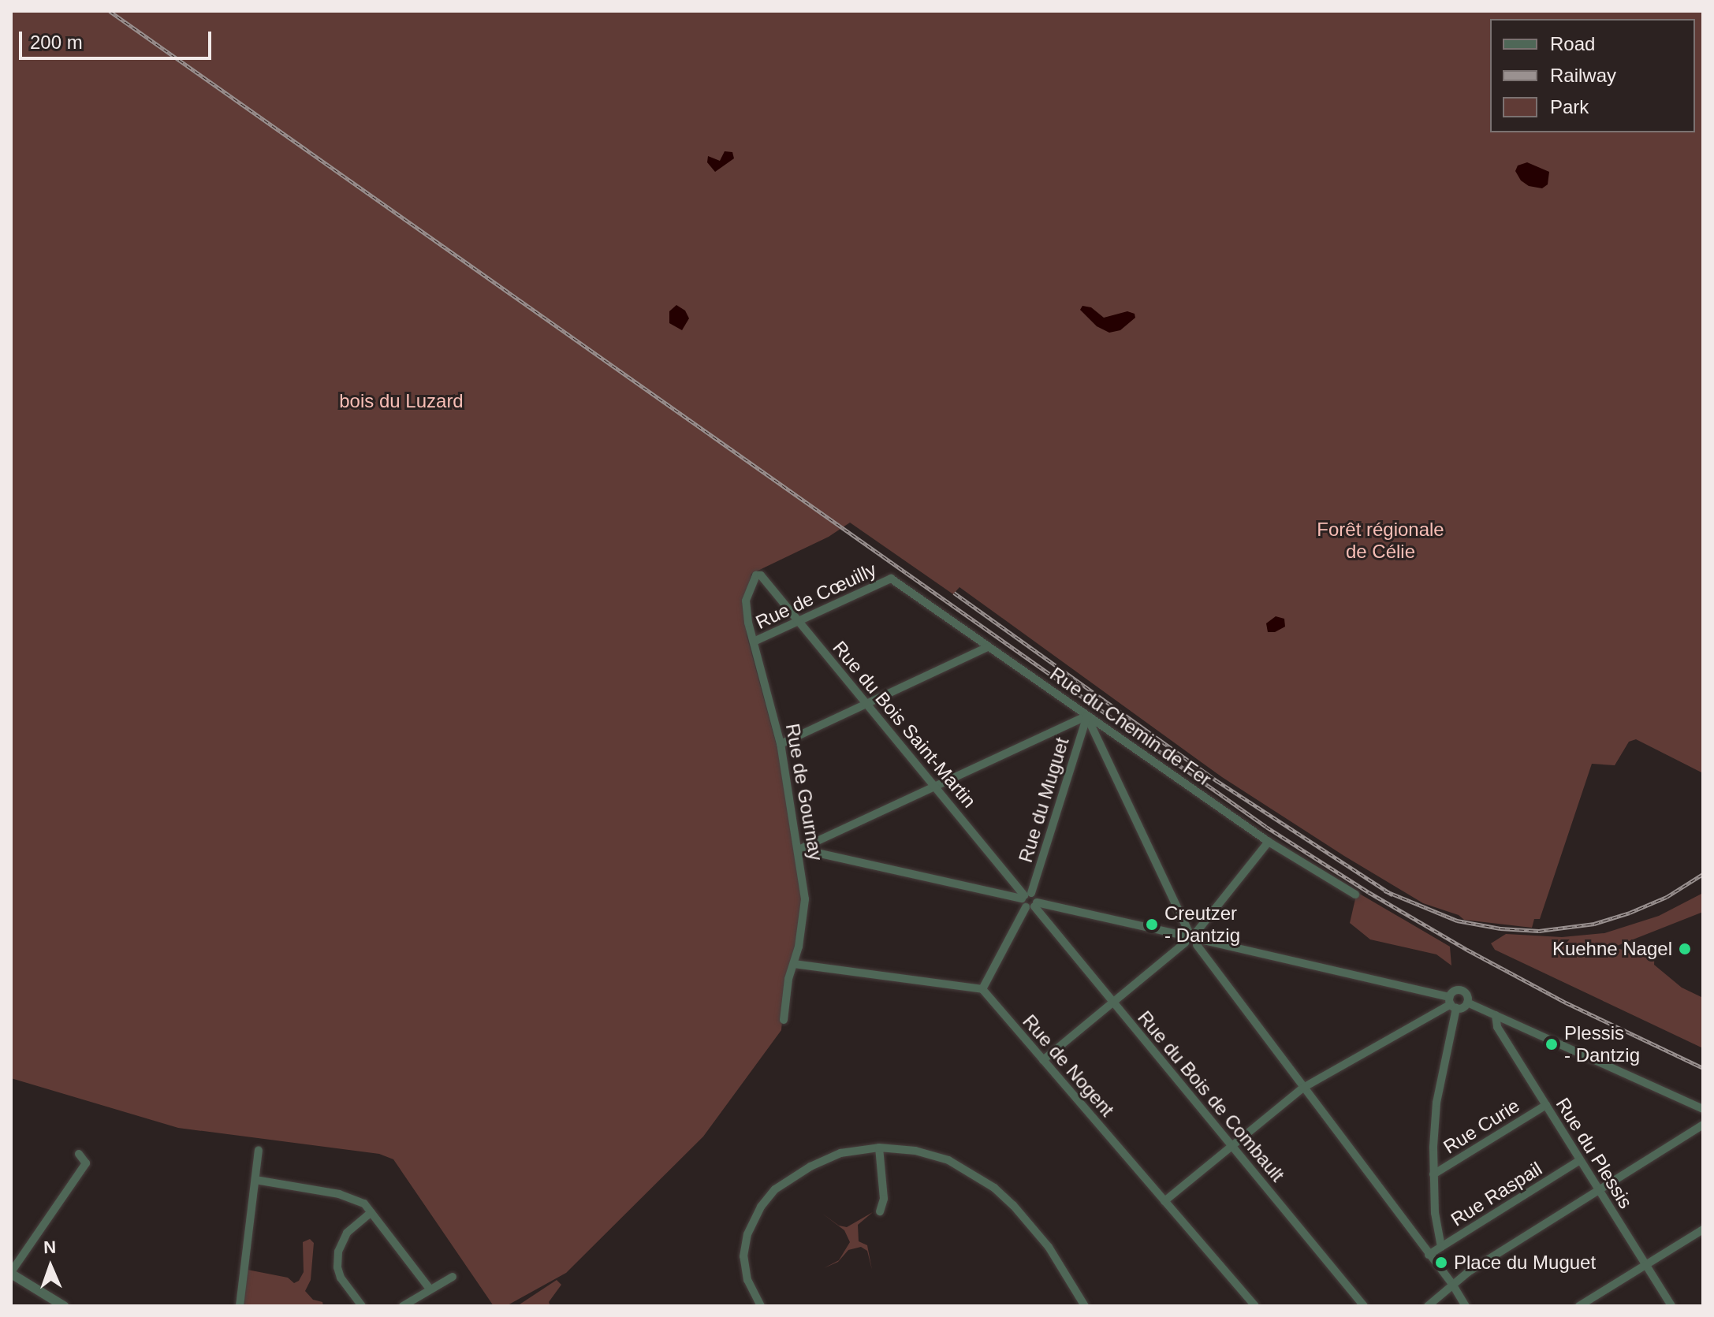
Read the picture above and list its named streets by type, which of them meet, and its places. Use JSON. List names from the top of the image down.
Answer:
{
  "streets": {
    "street": [
      "Rue de Cœuilly",
      "Rue du Bois Saint-Martin",
      "Rue du Chemin de Fer",
      "Rue de Gournay",
      "Rue du Muguet",
      "Rue de Nogent",
      "Rue du Bois de Combault",
      "Rue Curie",
      "Rue du Plessis",
      "Rue Raspail"
    ]
  },
  "crossings": [
    ["Rue de Cœuilly", "Rue du Bois Saint-Martin"],
    ["Rue de Cœuilly", "Rue du Chemin de Fer"],
    ["Rue de Cœuilly", "Rue de Gournay"],
    ["Rue du Bois Saint-Martin", "Rue de Gournay"],
    ["Rue du Bois Saint-Martin", "Rue du Muguet"],
    ["Rue du Chemin de Fer", "Rue du Muguet"],
    ["Rue Curie", "Rue du Plessis"],
    ["Rue du Plessis", "Rue Raspail"]
  ],
  "parks": ["bois du Luzard", "Forêt régionale de Célie"],
  "places": [
    "Creutzer - Dantzig",
    "Kuehne Nagel",
    "Plessis - Dantzig",
    "Place du Muguet"
  ],
  "legend": ["Road", "Railway", "Park"],
  "scale_bar": "200 m",
  "north": "top"
}
